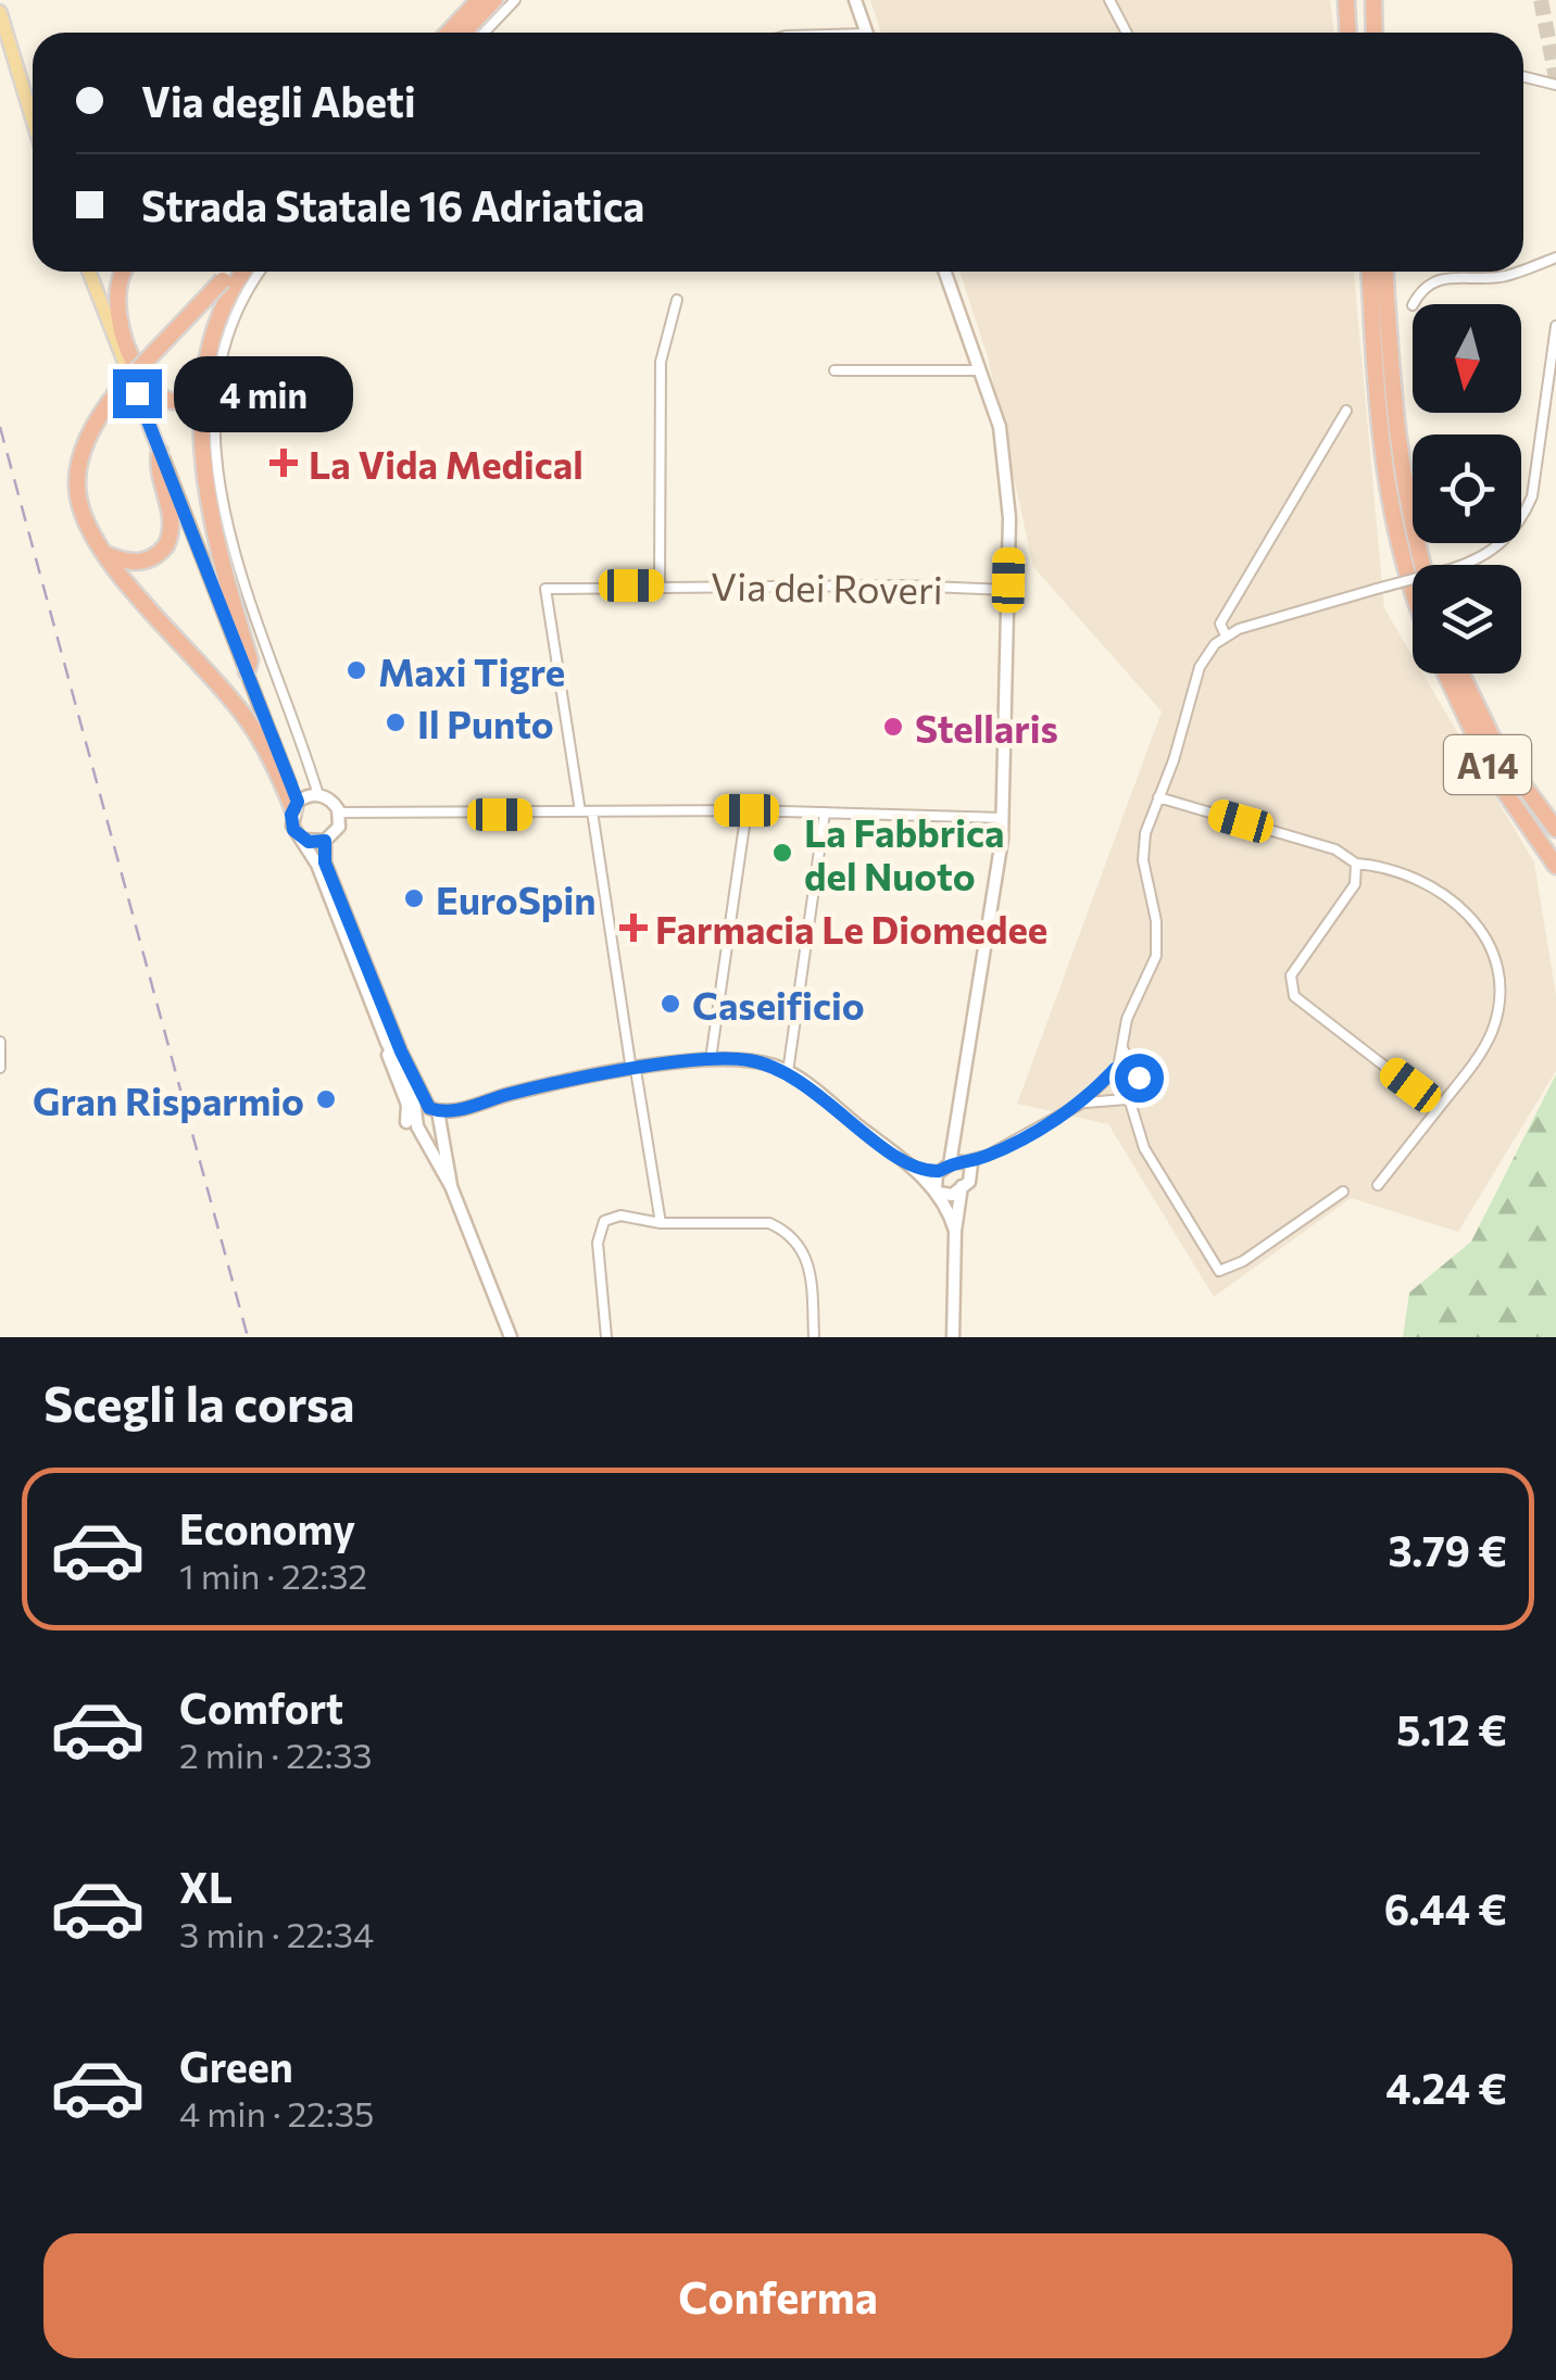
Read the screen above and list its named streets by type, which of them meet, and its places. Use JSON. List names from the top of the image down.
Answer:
{
  "streets": {
    "highway": ["A14"],
    "street": ["Via dei Roveri"]
  },
  "places": {
    "health": ["La Vida Medical", "Farmacia Le Diomedee"],
    "other": [
      "Maxi Tigre",
      "Il Punto",
      "Stellaris",
      "La Fabbrica del Nuoto",
      "EuroSpin",
      "Caseificio",
      "Gran Risparmio"
    ]
  },
  "north": "bottom",
  "page": {
    "banner": ["Via degli Abeti", "Strada Statale 16 Adriatica"],
    "bubble": "4 min",
    "heading": "Scegli la corsa",
    "list": [
      {
        "name": "Economy",
        "note": "1 min · 22:32",
        "value": "3.79 €"
      },
      {
        "name": "Comfort",
        "note": "2 min · 22:33",
        "value": "5.12 €"
      },
      {
        "name": "XL",
        "note": "3 min · 22:34",
        "value": "6.44 €"
      },
      {
        "name": "Green",
        "note": "4 min · 22:35",
        "value": "4.24 €"
      }
    ],
    "buttons": "Conferma"
  }
}
